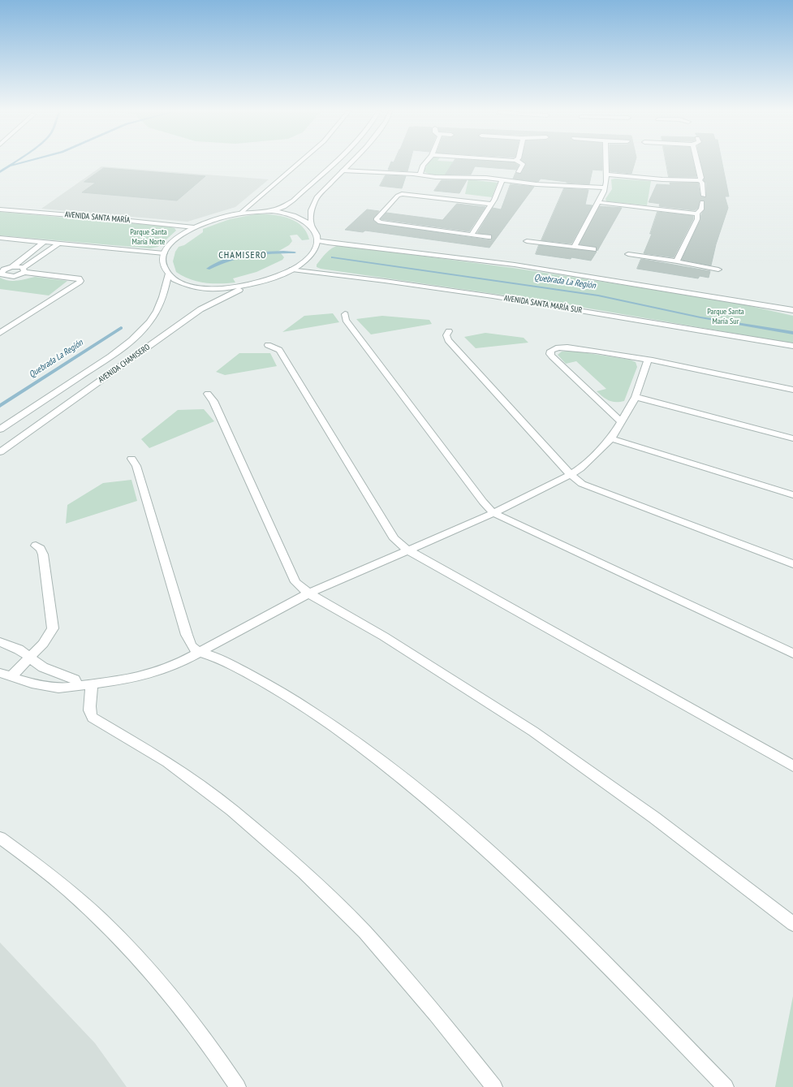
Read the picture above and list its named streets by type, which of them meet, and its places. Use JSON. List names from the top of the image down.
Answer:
{
  "streets": {
    "street": ["AVENIDA SANTA MARÍA", "AVENIDA SANTA MARÍA SUR", "AVENIDA CHAMISERO"]
  },
  "districts": ["CHAMISERO"],
  "water": ["Quebrada La Región"],
  "parks": ["Parque Santa María Norte", "Parque Santa María Sur"]
}
